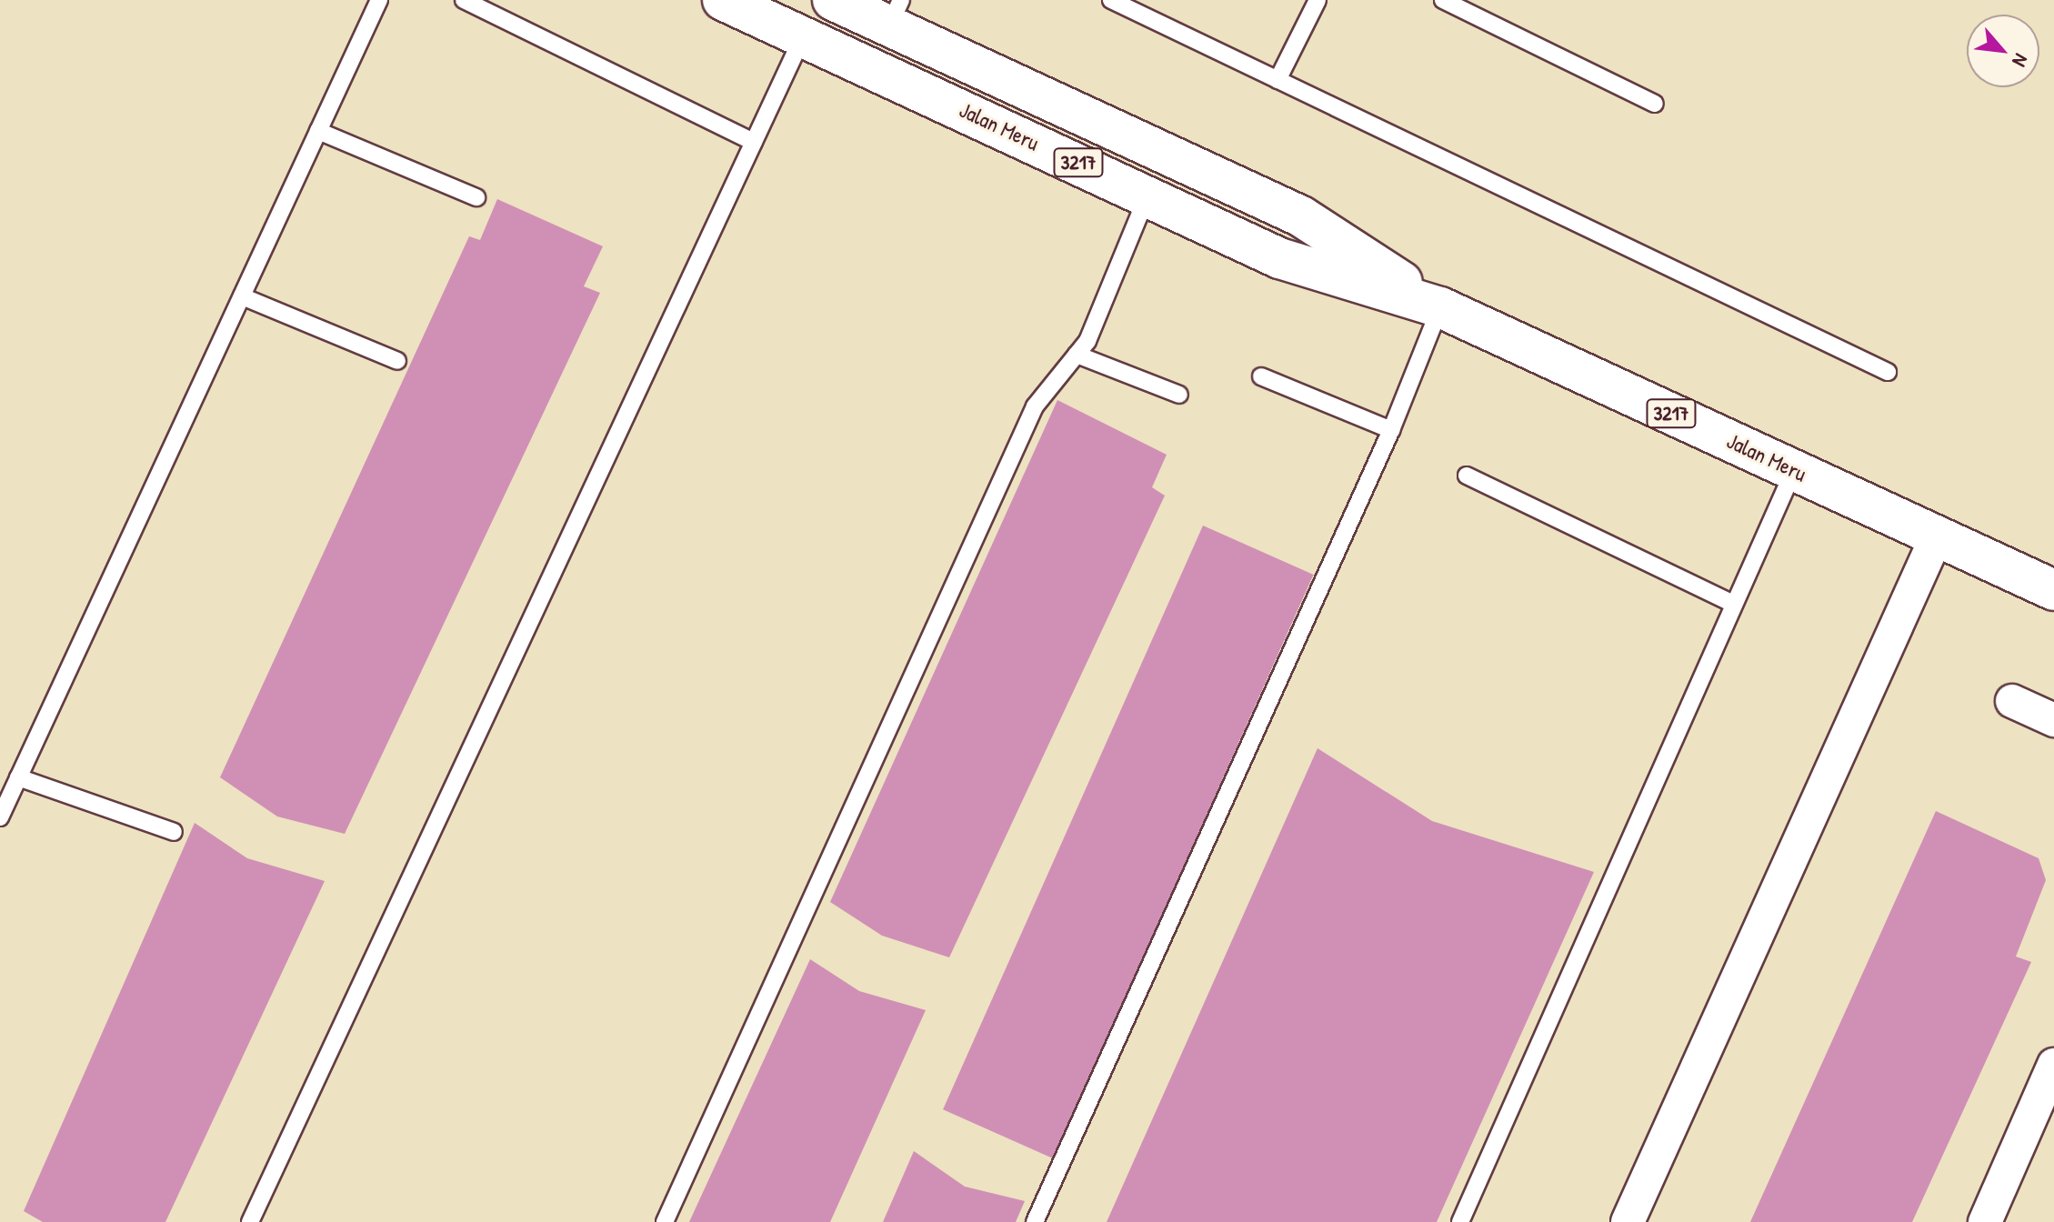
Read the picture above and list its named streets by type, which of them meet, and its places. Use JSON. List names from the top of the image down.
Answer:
{
  "streets": {
    "main road": ["Jalan Meru", "3217"]
  },
  "north": "bottom right"
}
